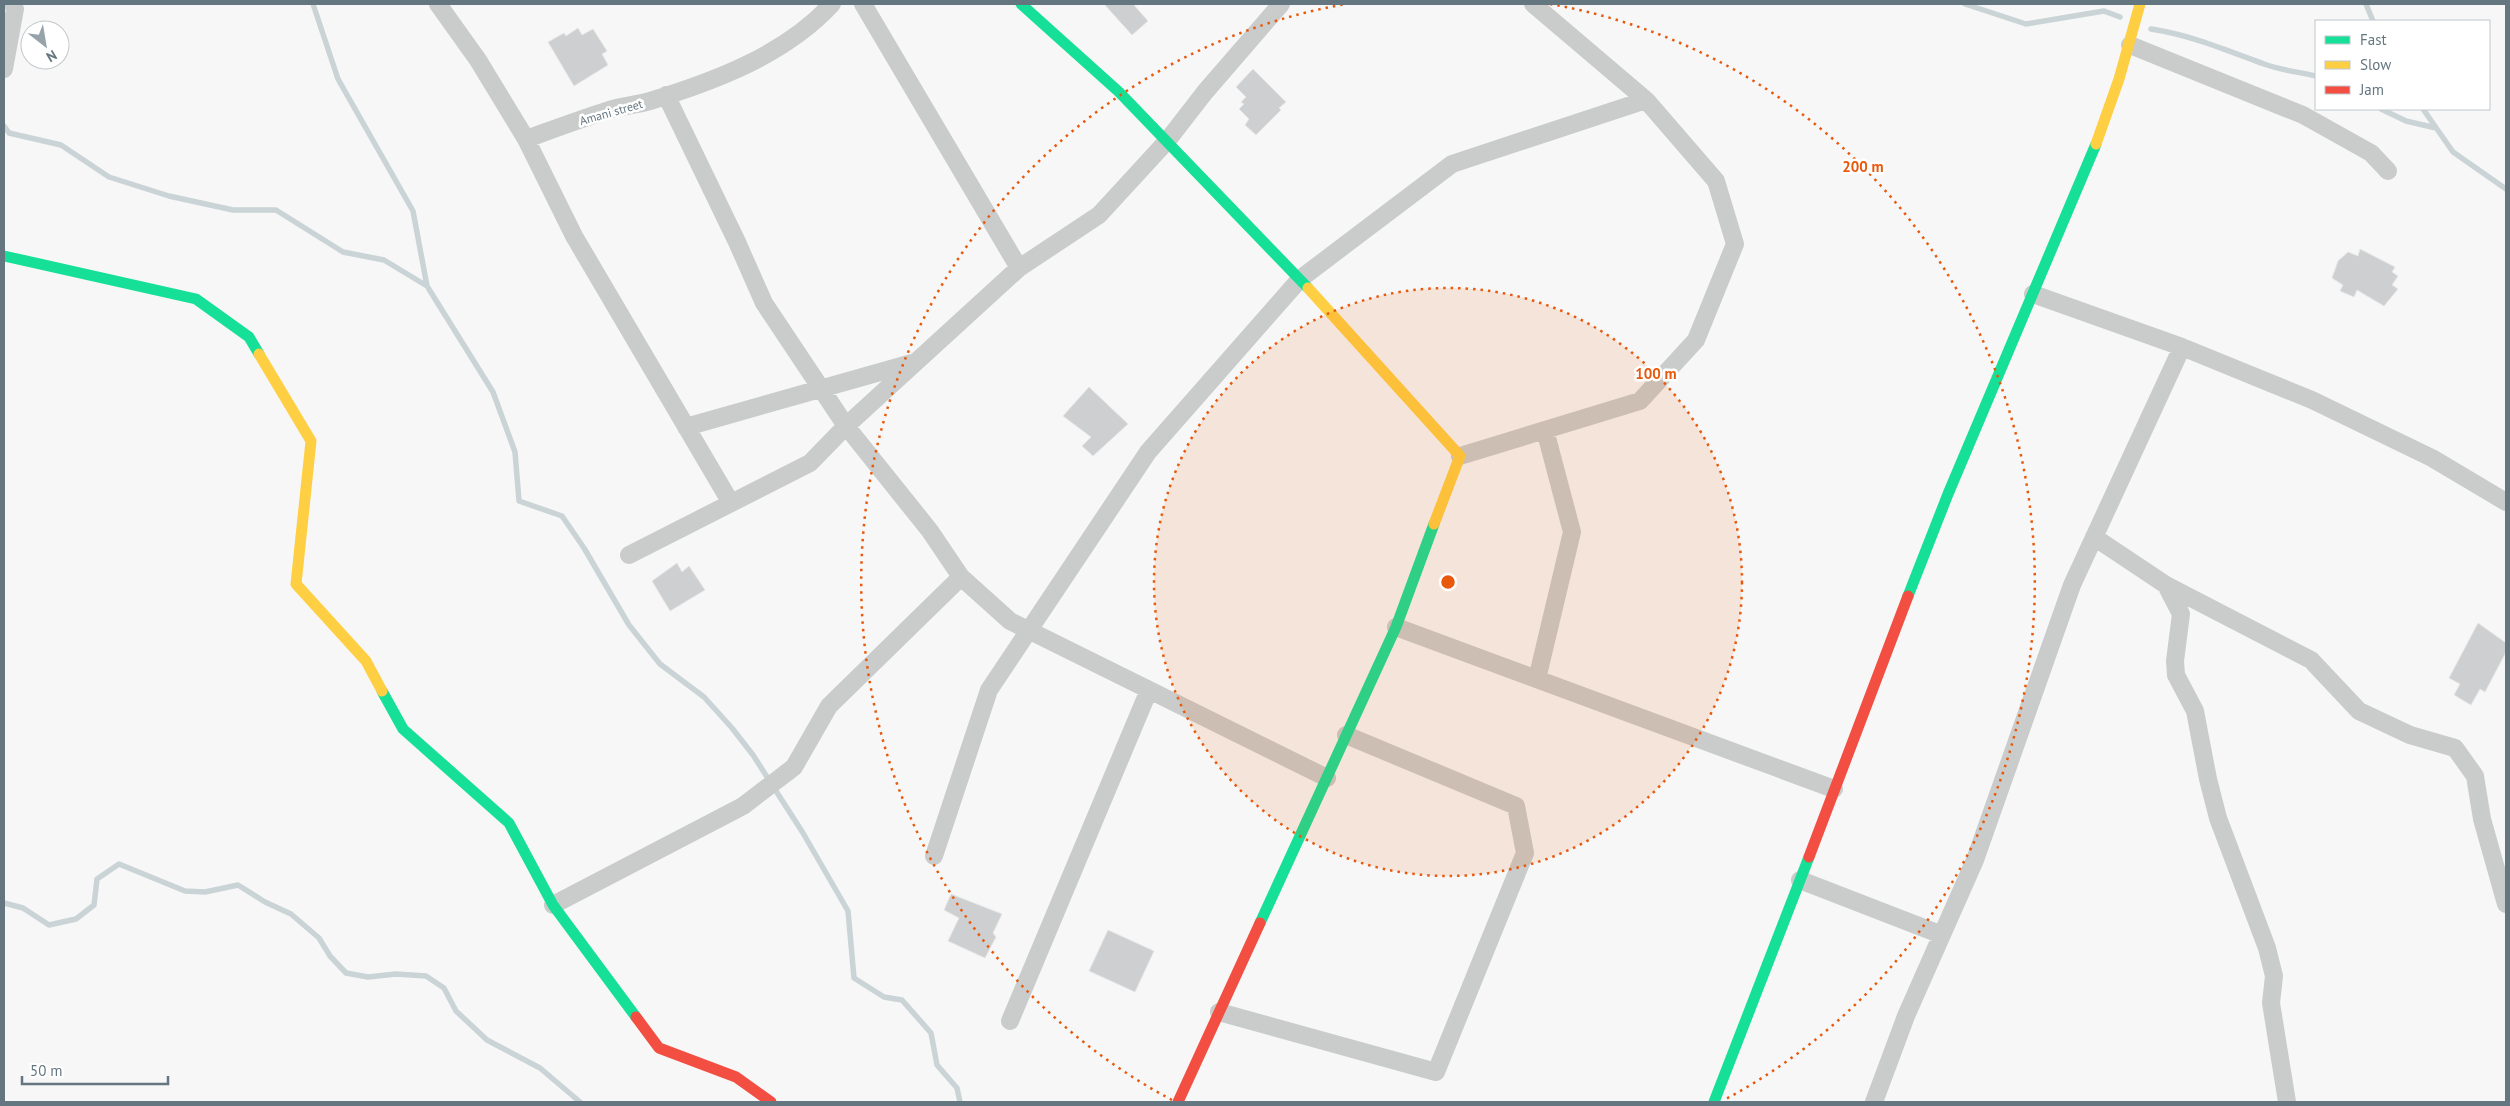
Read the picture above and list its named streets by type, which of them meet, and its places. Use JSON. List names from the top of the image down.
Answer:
{
  "streets": {
    "street": ["Amani street"]
  },
  "legend": ["Fast", "Slow", "Jam"],
  "scale_bar": "50 m",
  "north": "bottom right",
  "rings": ["200 m", "100 m"]
}
